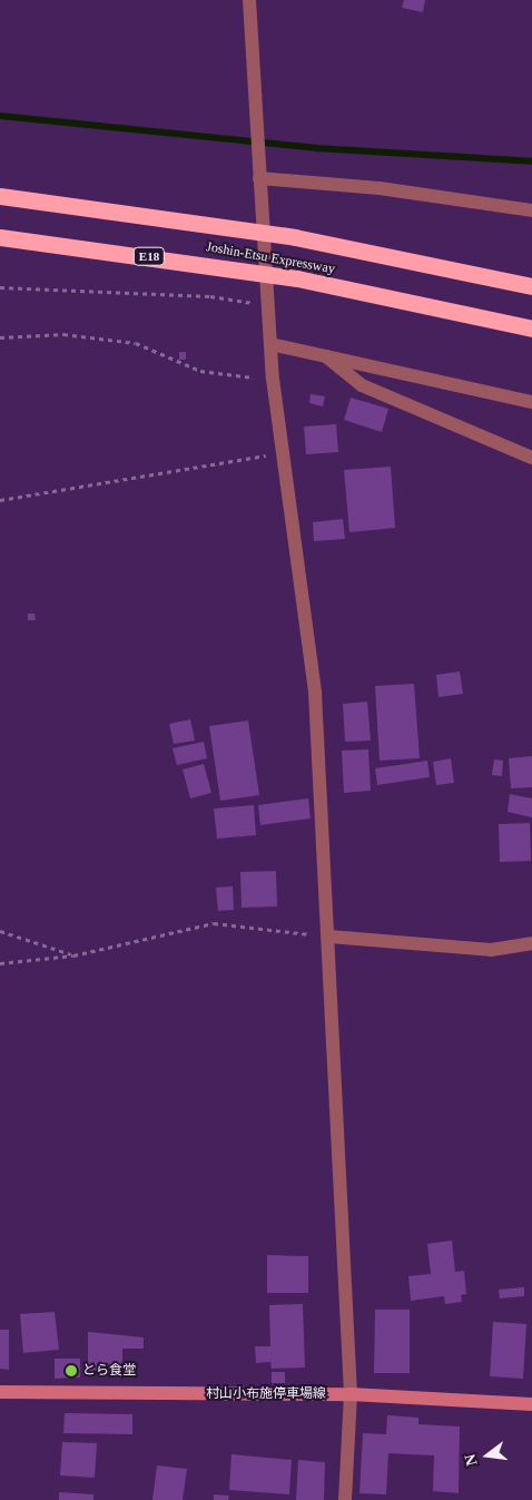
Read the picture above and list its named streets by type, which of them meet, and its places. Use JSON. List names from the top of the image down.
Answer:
{
  "streets": {
    "highway": ["E18", "Joshin-Etsu Expressway"],
    "main road": ["村山小布施停車場線"]
  },
  "places": ["とら食堂"],
  "north": "left"
}
